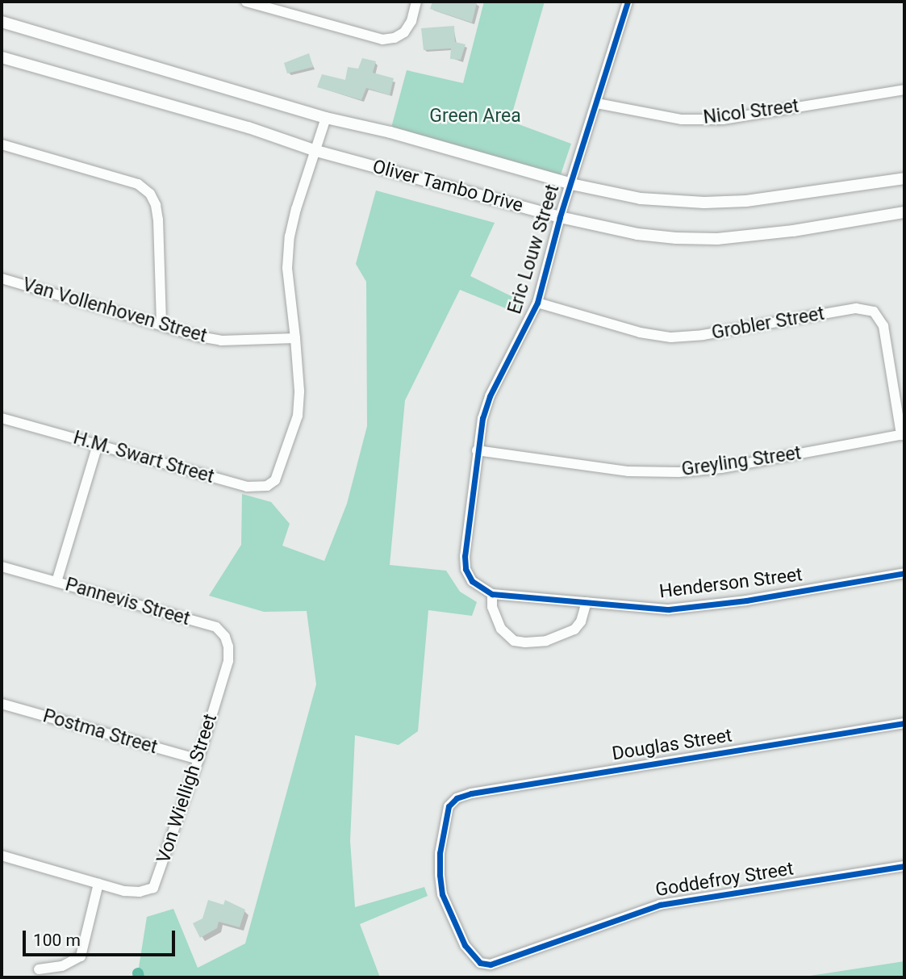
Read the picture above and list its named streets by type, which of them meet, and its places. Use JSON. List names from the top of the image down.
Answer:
{
  "streets": {
    "street": [
      "Nicol Street",
      "Oliver Tambo Drive",
      "Eric Louw Street",
      "Van Vollenhoven Street",
      "Grobler Street",
      "H.M. Swart Street",
      "Greyling Street",
      "Henderson Street",
      "Pannevis Street",
      "Postma Street",
      "Douglas Street",
      "Von Wielligh Street",
      "Goddefroy Street"
    ]
  },
  "crossings": [
    ["Nicol Street", "Eric Louw Street"],
    ["Oliver Tambo Drive", "Eric Louw Street"],
    ["Eric Louw Street", "Grobler Street"],
    ["Eric Louw Street", "Greyling Street"],
    ["Eric Louw Street", "Henderson Street"],
    ["Van Vollenhoven Street", "H.M. Swart Street"],
    ["Grobler Street", "Greyling Street"],
    ["Pannevis Street", "Von Wielligh Street"],
    ["Postma Street", "Von Wielligh Street"],
    ["Douglas Street", "Goddefroy Street"]
  ],
  "parks": ["Green Area"],
  "scale_bar": "100 m"
}
